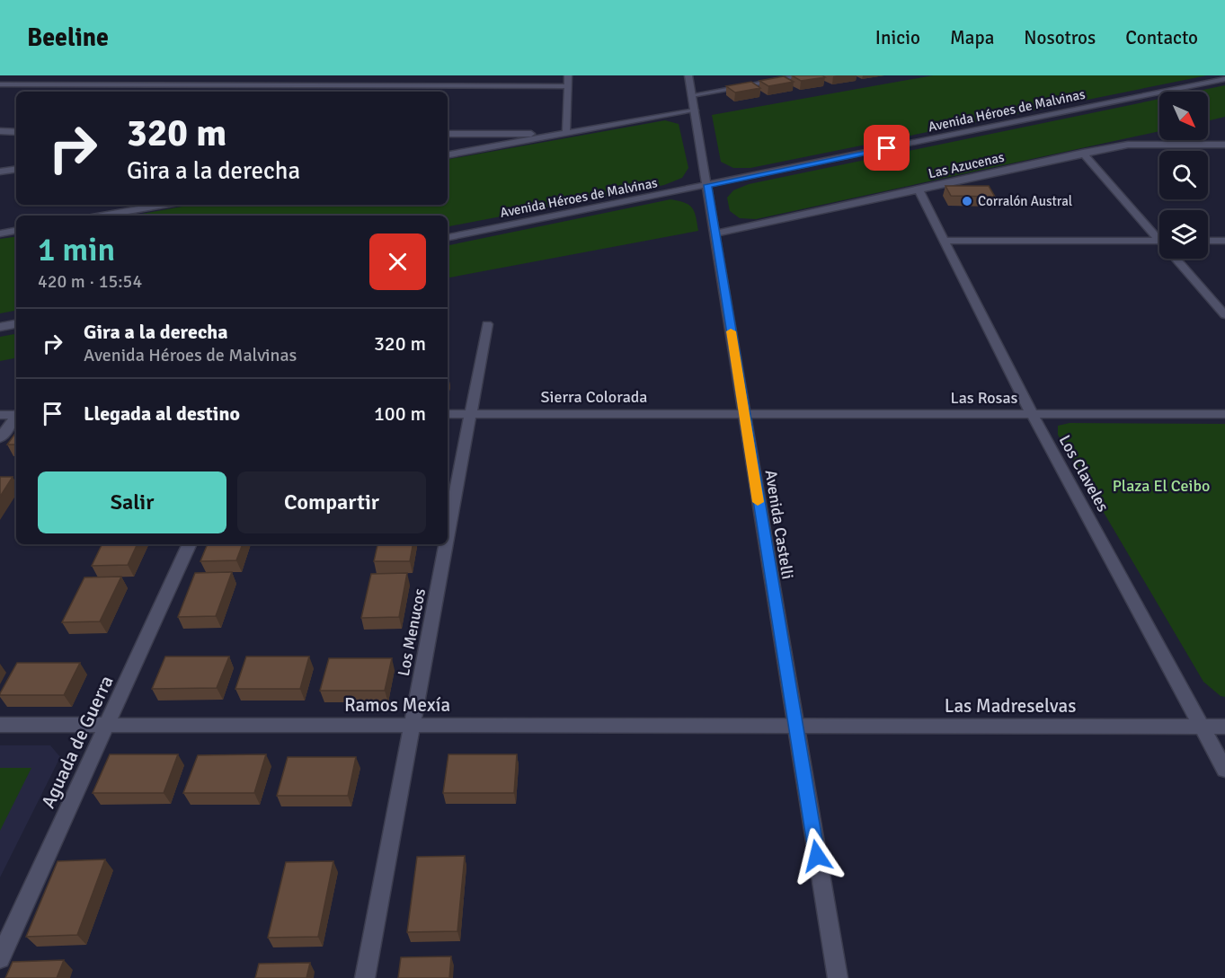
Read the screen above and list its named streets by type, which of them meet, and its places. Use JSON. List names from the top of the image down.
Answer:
{
  "streets": {
    "street": [
      "Avenida Héroes de Malvinas",
      "Las Azucenas",
      "Sierra Colorada",
      "Las Rosas",
      "Los Claveles",
      "Avenida Castelli",
      "Los Menucos",
      "Ramos Mexía",
      "Las Madreselvas",
      "Aguada de Guerra"
    ]
  },
  "crossings": [
    ["Avenida Héroes de Malvinas", "Avenida Castelli"],
    ["Las Azucenas", "Los Claveles"],
    ["Las Azucenas", "Avenida Castelli"],
    ["Sierra Colorada", "Las Rosas"],
    ["Sierra Colorada", "Avenida Castelli"],
    ["Sierra Colorada", "Los Menucos"],
    ["Las Rosas", "Los Claveles"],
    ["Las Rosas", "Avenida Castelli"],
    ["Los Claveles", "Las Madreselvas"],
    ["Avenida Castelli", "Ramos Mexía"],
    ["Avenida Castelli", "Las Madreselvas"],
    ["Los Menucos", "Ramos Mexía"],
    ["Ramos Mexía", "Las Madreselvas"],
    ["Ramos Mexía", "Aguada de Guerra"]
  ],
  "parks": ["Plaza El Ceibo"],
  "places": ["Corralón Austral"],
  "north": "bottom right",
  "page": {
    "header": "Beeline",
    "nav": [
      "Inicio",
      "Mapa",
      "Nosotros",
      "Contacto"
    ],
    "turn": ["320 m", "Gira a la derecha"],
    "heading": ["1 min", "420 m · 15:54"],
    "list": [
      {
        "name": "Gira a la derecha",
        "note": "Avenida Héroes de Malvinas",
        "value": "320 m"
      },
      {
        "name": "Llegada al destino",
        "value": "100 m"
      }
    ],
    "buttons": ["Salir", "Compartir"]
  }
}
